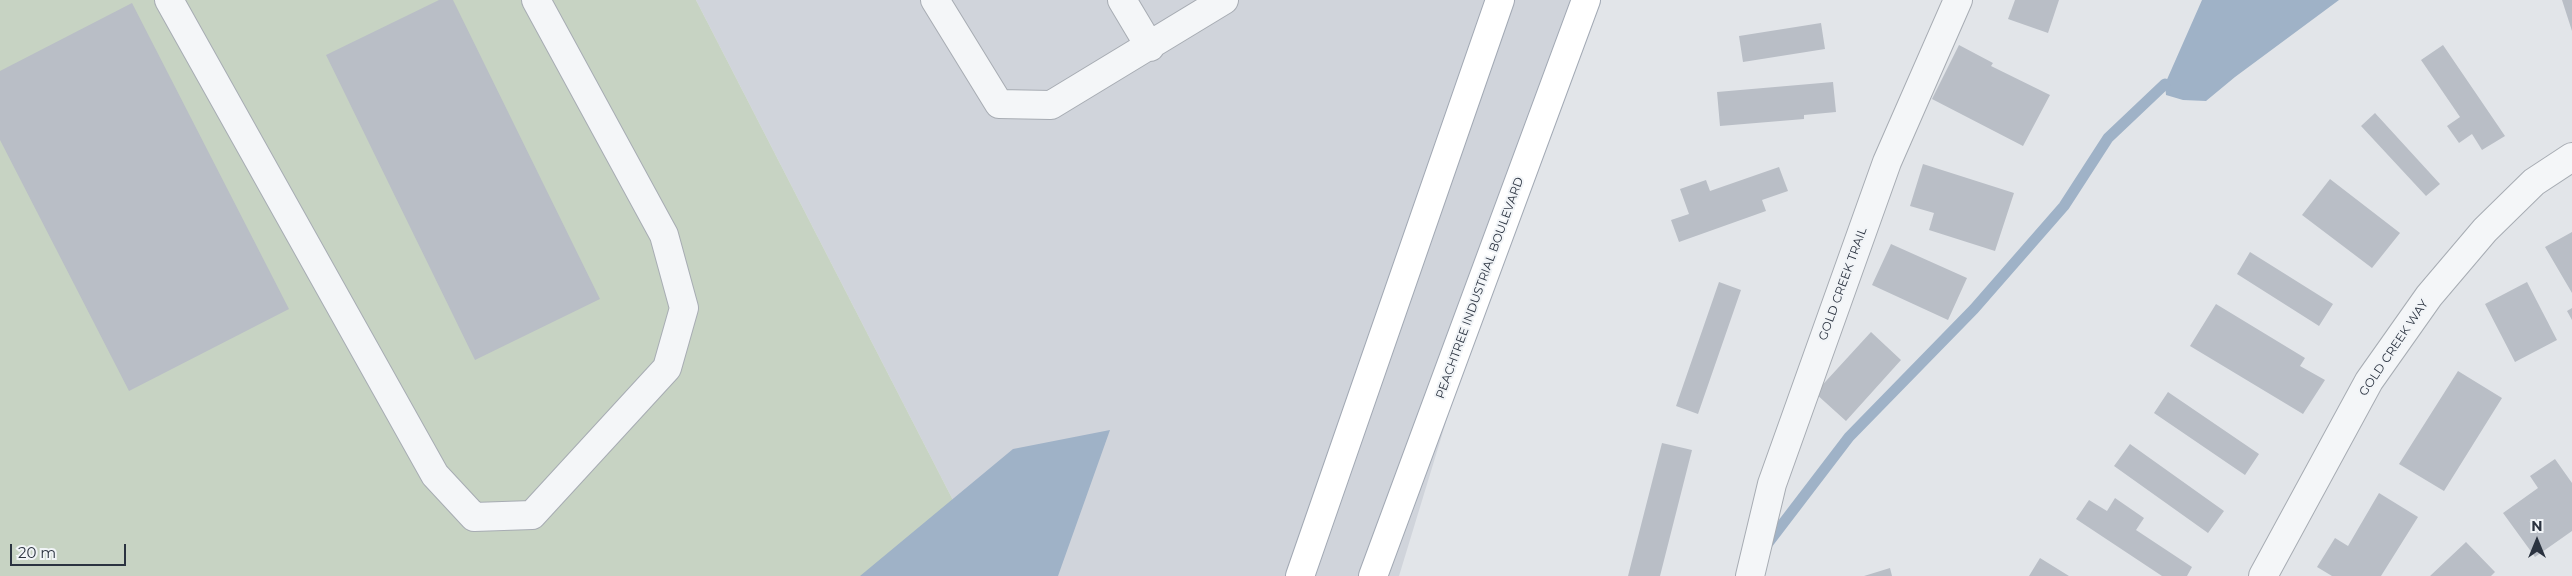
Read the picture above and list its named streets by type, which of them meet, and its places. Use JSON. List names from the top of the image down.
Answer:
{
  "streets": {
    "main road": ["PEACHTREE INDUSTRIAL BOULEVARD"],
    "street": ["GOLD CREEK TRAIL", "GOLD CREEK WAY"]
  },
  "scale_bar": "20 m",
  "north": "top"
}
